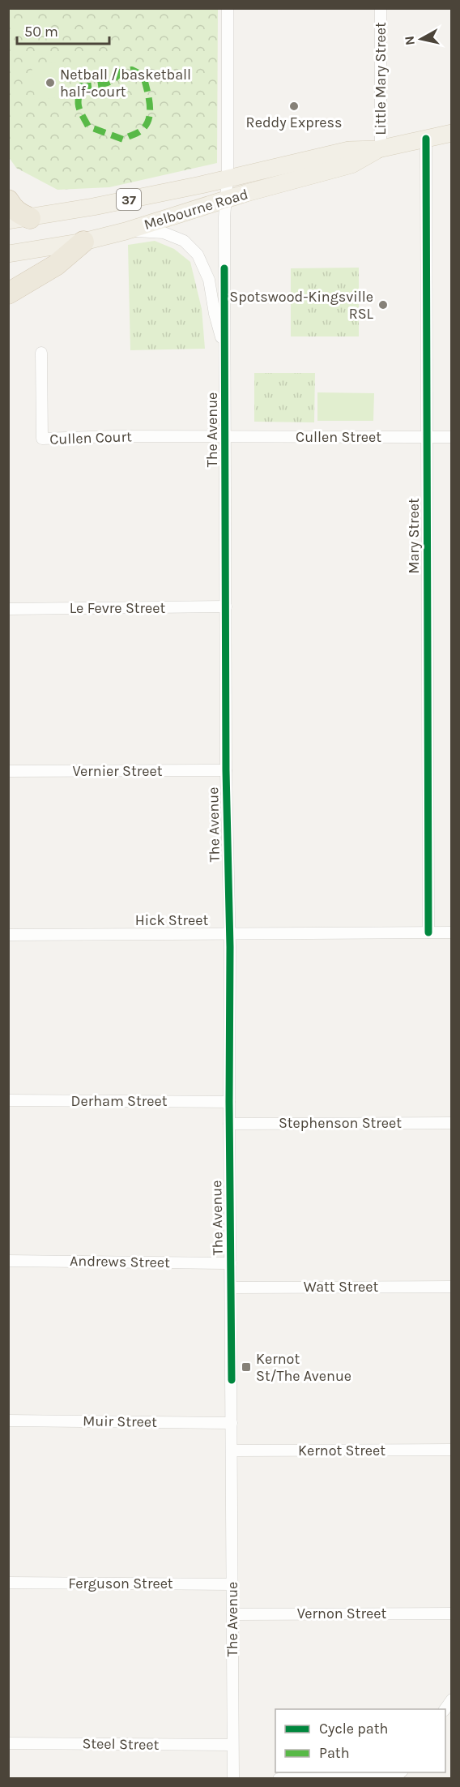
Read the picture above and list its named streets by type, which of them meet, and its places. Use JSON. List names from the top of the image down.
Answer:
{
  "streets": {
    "main road": ["37", "Melbourne Road"],
    "street": [
      "Little Mary Street",
      "The Avenue",
      "Cullen Street",
      "Cullen Court",
      "Mary Street",
      "Le Fevre Street",
      "Vernier Street",
      "Hick Street",
      "Derham Street",
      "Stephenson Street",
      "Andrews Street",
      "Watt Street",
      "Muir Street",
      "Kernot Street",
      "Ferguson Street",
      "Vernon Street",
      "Steel Street"
    ]
  },
  "crossings": [
    ["Little Mary Street", "Melbourne Road"],
    ["Melbourne Road", "The Avenue"],
    ["Melbourne Road", "Mary Street"],
    ["The Avenue", "Cullen Street"],
    ["The Avenue", "Cullen Court"],
    ["The Avenue", "Le Fevre Street"],
    ["The Avenue", "Vernier Street"],
    ["The Avenue", "Hick Street"],
    ["The Avenue", "Derham Street"],
    ["The Avenue", "Stephenson Street"],
    ["The Avenue", "Andrews Street"],
    ["The Avenue", "Watt Street"],
    ["The Avenue", "Muir Street"],
    ["The Avenue", "Kernot Street"],
    ["The Avenue", "Ferguson Street"],
    ["The Avenue", "Vernon Street"],
    ["The Avenue", "Steel Street"],
    ["Cullen Street", "Cullen Court"],
    ["Cullen Street", "Mary Street"],
    ["Mary Street", "Hick Street"]
  ],
  "places": {
    "other": ["Netball / basketball half-court", "Reddy Express", "Spotswood-Kingsville RSL"],
    "transit": ["Kernot St/The Avenue"]
  },
  "legend": ["Cycle path", "Path"],
  "scale_bar": "50 m",
  "north": "left"
}
